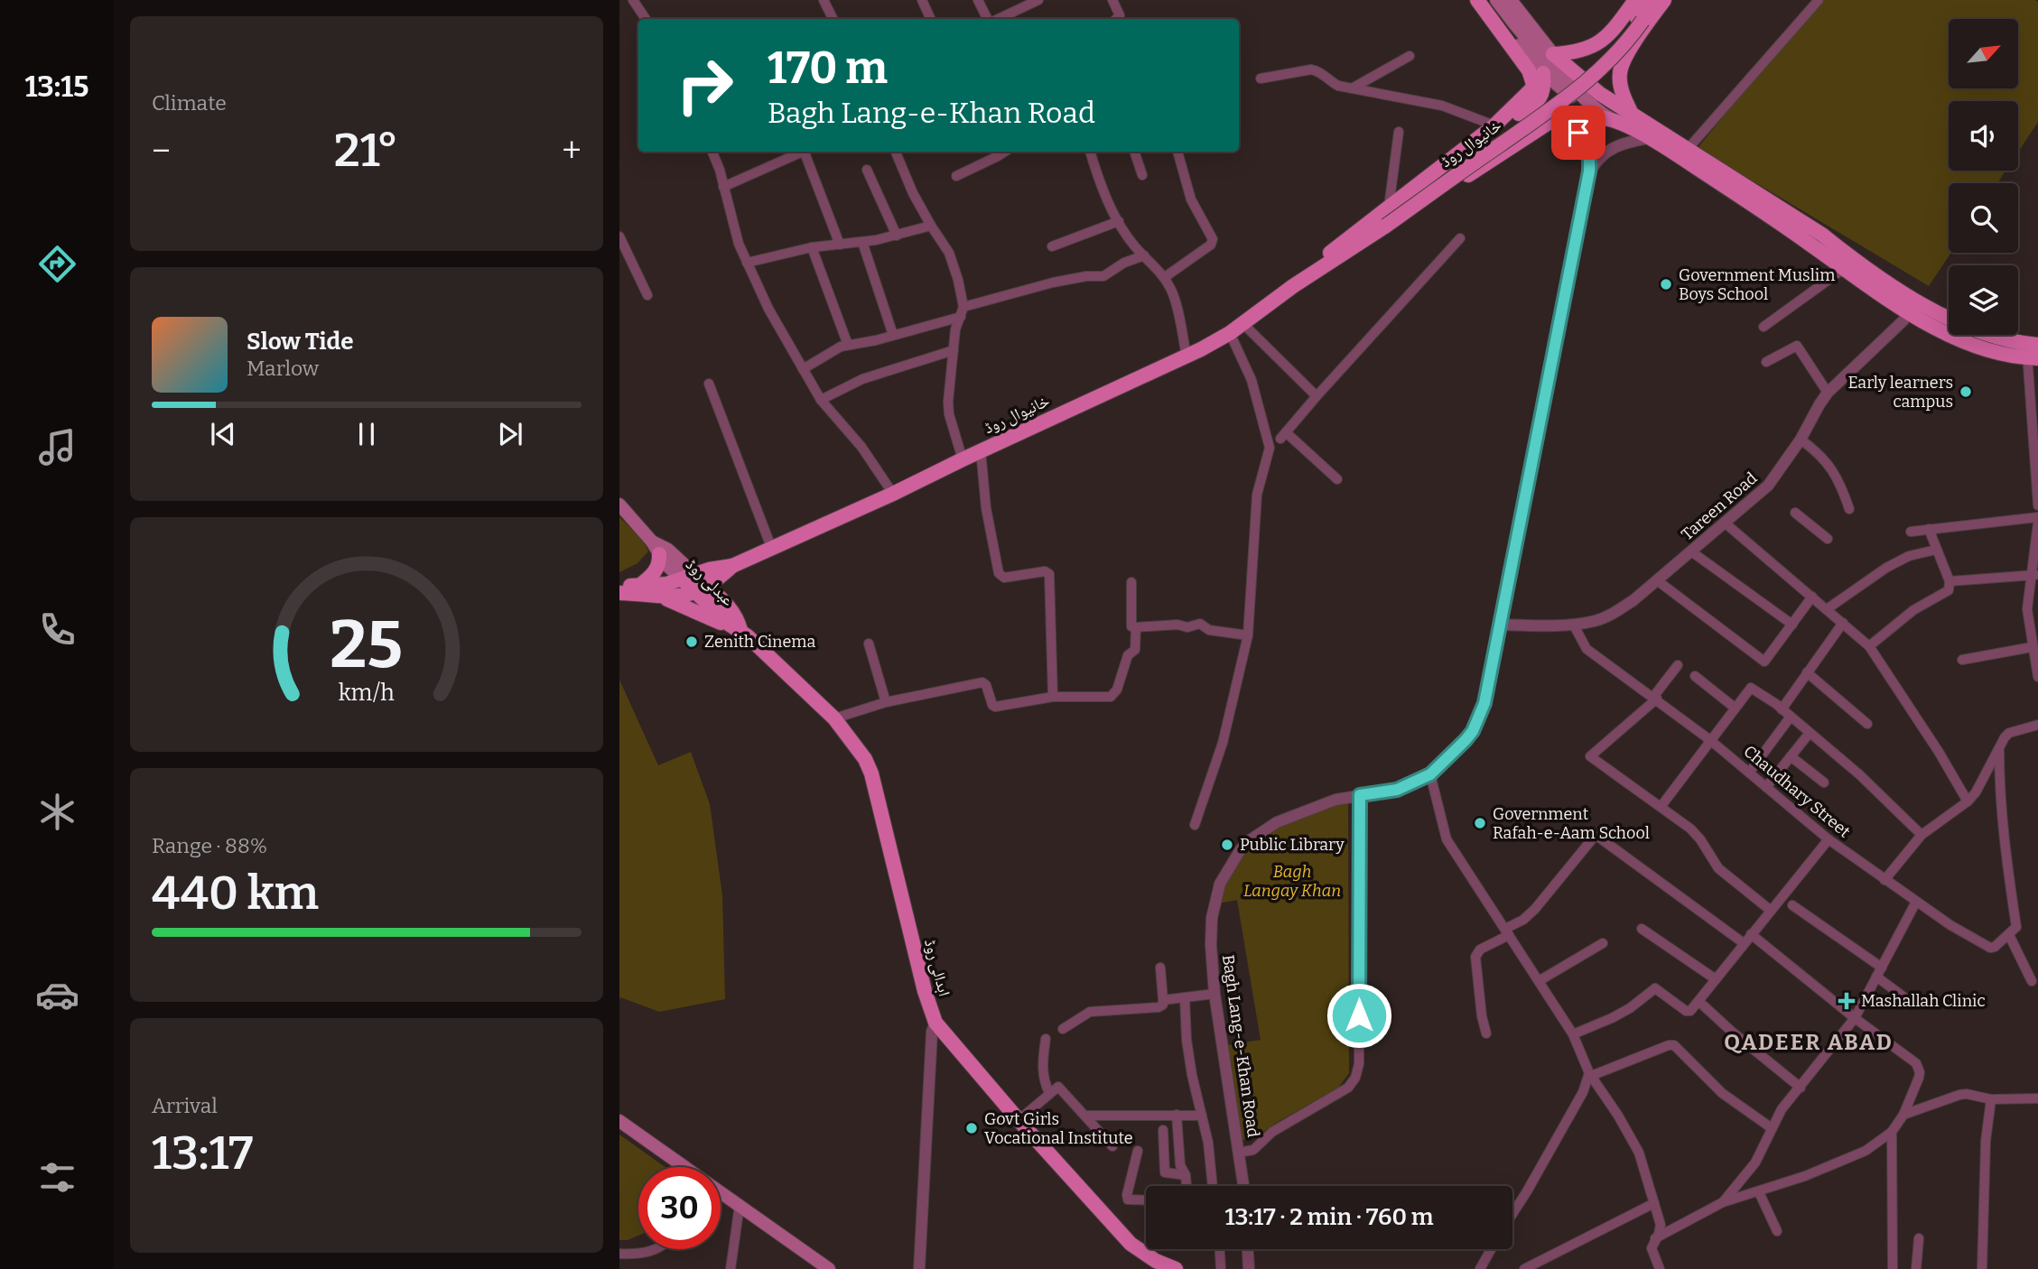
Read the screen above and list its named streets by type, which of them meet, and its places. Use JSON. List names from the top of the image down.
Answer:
{
  "streets": {
    "main road": ["خانیوال روڈ", "عبدلی روڈ", "ابدالی روڈ"],
    "street": ["Tareen Road", "Chaudhary Street", "Bagh Lang-e-Khan Road"]
  },
  "crossings": [
    ["خانیوال روڈ", "عبدلی روڈ"],
    ["Tareen Road", "Chaudhary Street"],
    ["عبدلی روڈ", "ابدالی روڈ"]
  ],
  "districts": ["QADEER ABAD"],
  "parks": ["Bagh Langay Khan"],
  "places": {
    "other": [
      "Government Muslim Boys School",
      "Early learners campus",
      "Zenith Cinema",
      "Government Rafah-e-Aam School",
      "Public Library",
      "Govt Girls Vocational Institute"
    ],
    "health": ["Mashallah Clinic"]
  },
  "north": "top right",
  "page": {
    "tabs": "13:15",
    "tile": [
      "Climate",
      ["Range · 88%", "440 km"],
      ["Arrival", "13:17"]
    ],
    "turn": ["170 m", "Bagh Lang-e-Khan Road"],
    "heat": ["−", "21°", "+"],
    "song": ["Slow Tide", "Marlow"],
    "limit": "30",
    "trip": "13:17 · 2 min · 760 m",
    "gauge": ["25", "km/h"]
  }
}
